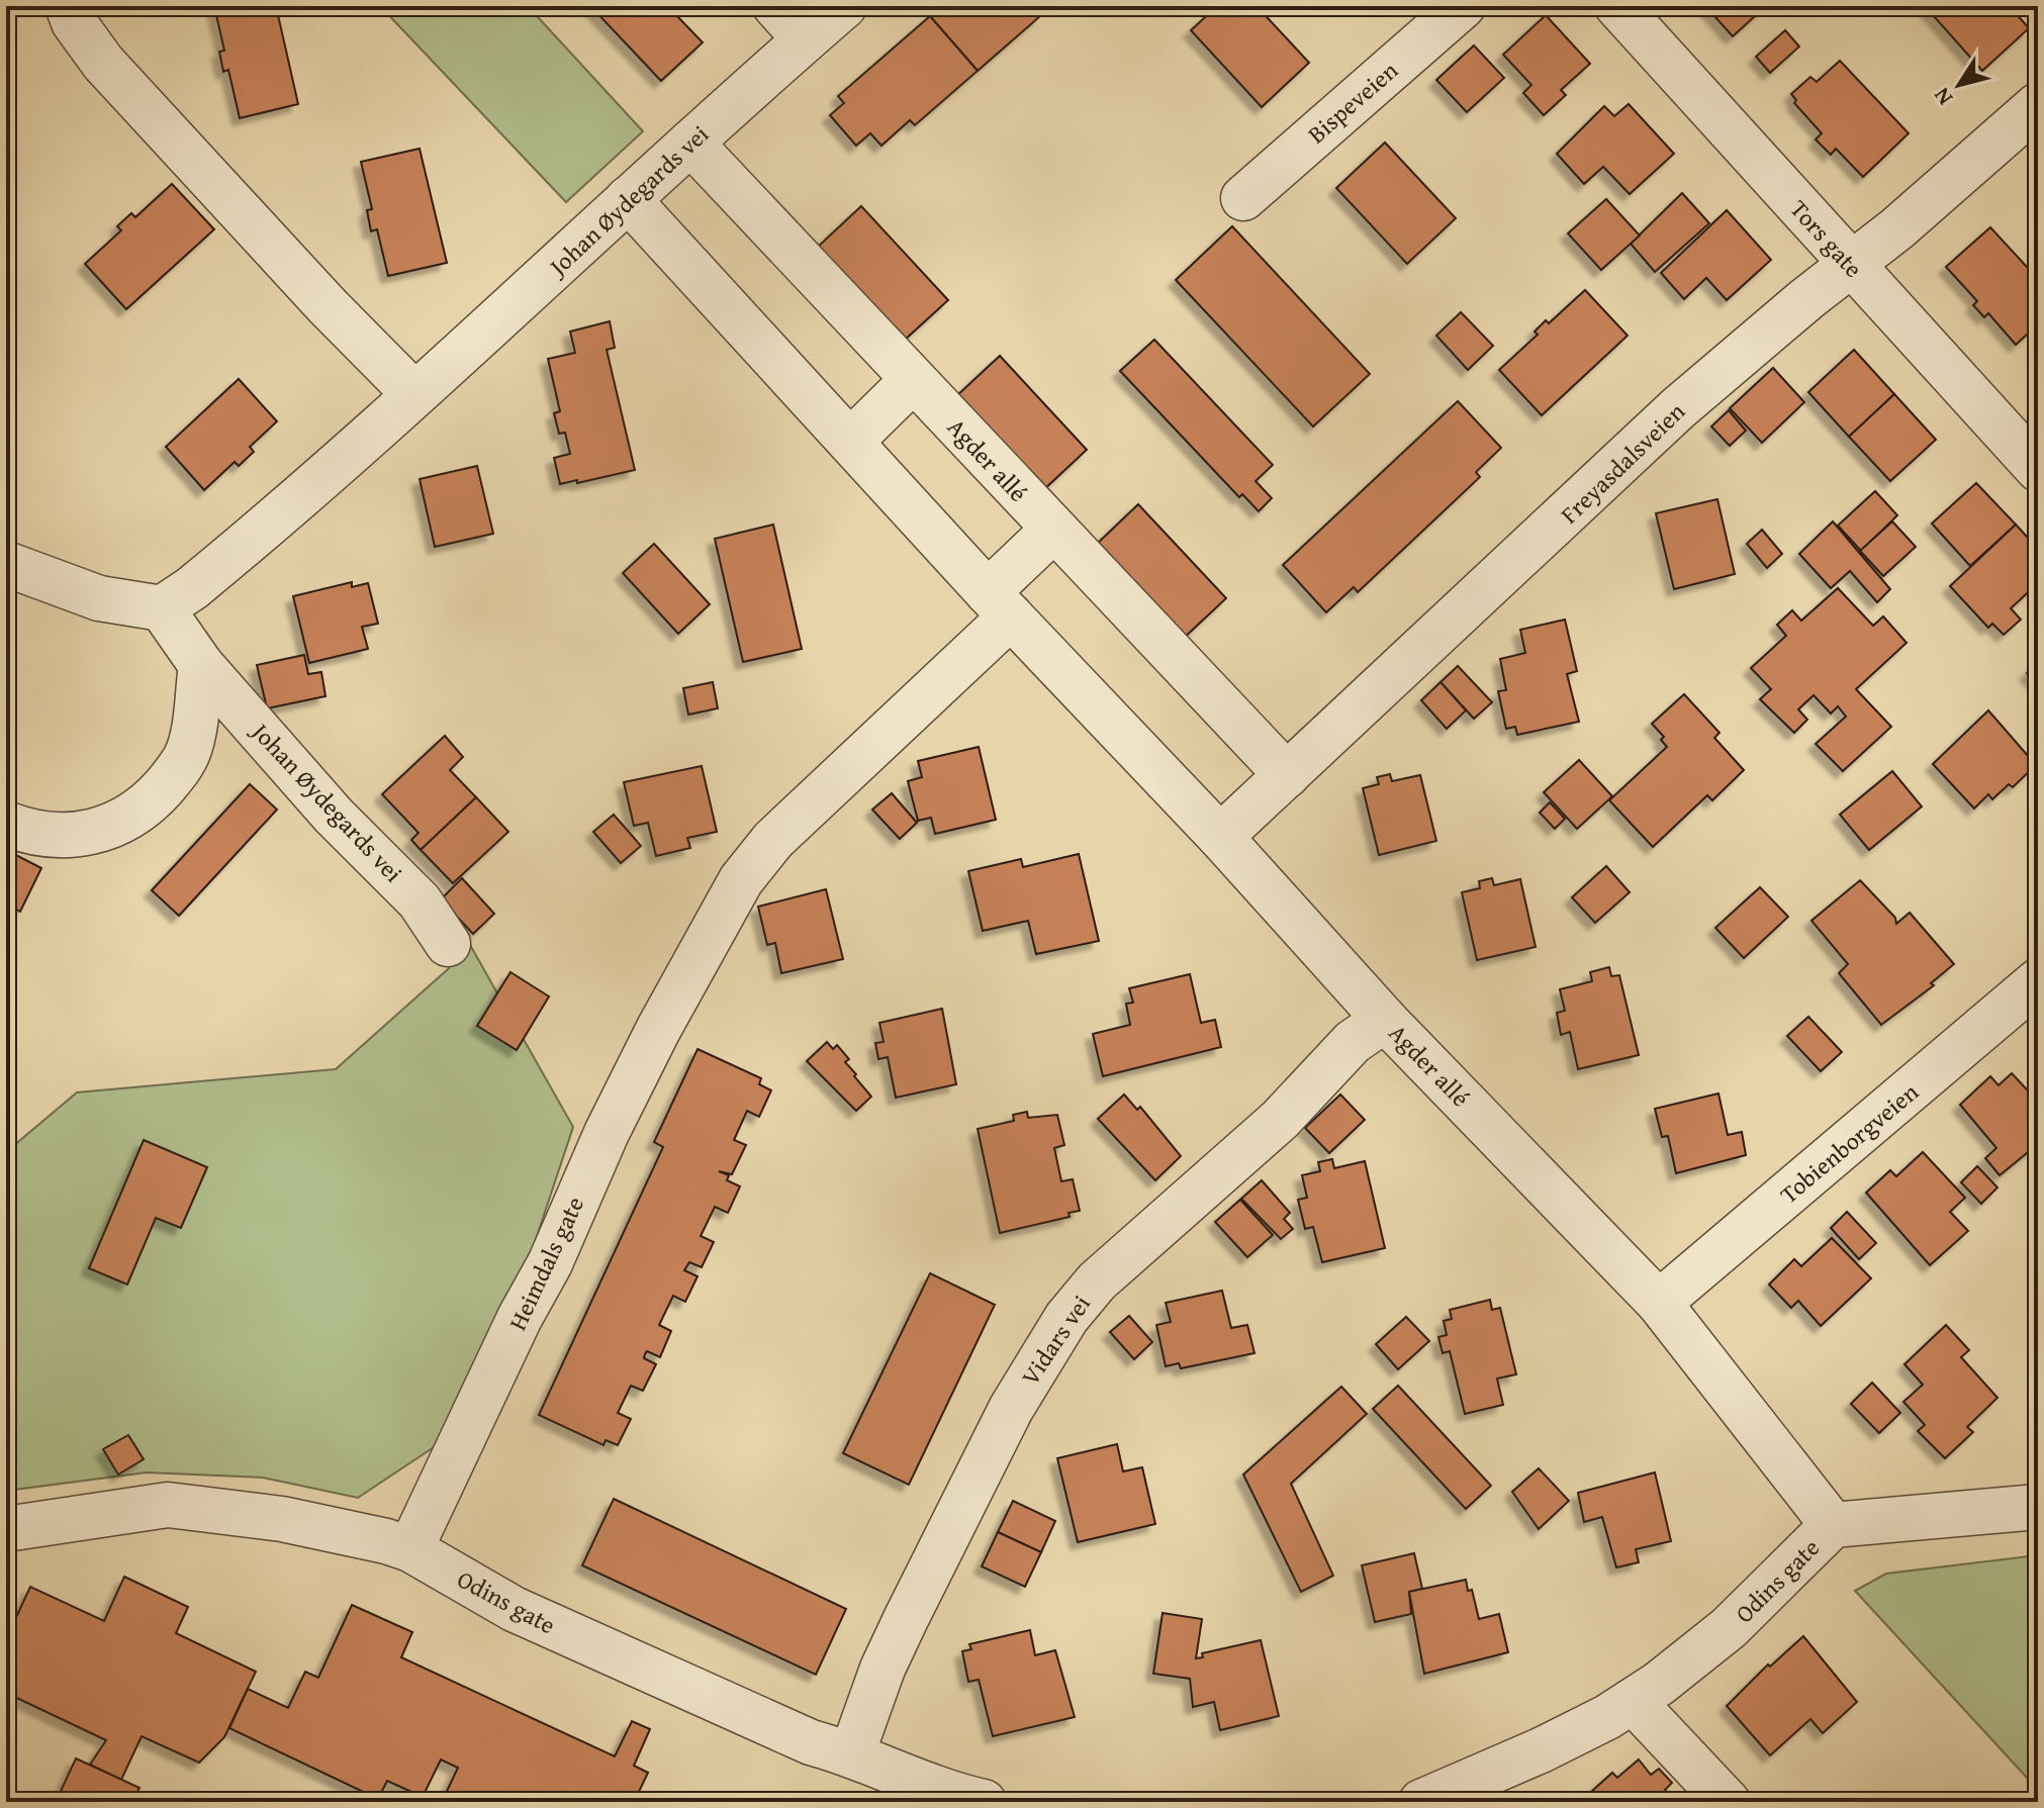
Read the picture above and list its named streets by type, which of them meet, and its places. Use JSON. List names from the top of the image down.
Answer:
{
  "streets": {
    "street": [
      "Bispeveien",
      "Johan Øydegards vei",
      "Tors gate",
      "Agder allé",
      "Freyasdalsveien",
      "Tobienborgveien",
      "Heimdals gate",
      "Vidars vei",
      "Odins gate"
    ]
  },
  "crossings": [
    ["Johan Øydegards vei", "Agder allé"],
    ["Tors gate", "Freyasdalsveien"],
    ["Agder allé", "Freyasdalsveien"],
    ["Agder allé", "Tobienborgveien"],
    ["Agder allé", "Heimdals gate"],
    ["Agder allé", "Vidars vei"],
    ["Agder allé", "Odins gate"],
    ["Heimdals gate", "Odins gate"],
    ["Vidars vei", "Odins gate"]
  ],
  "north": "bottom left"
}
